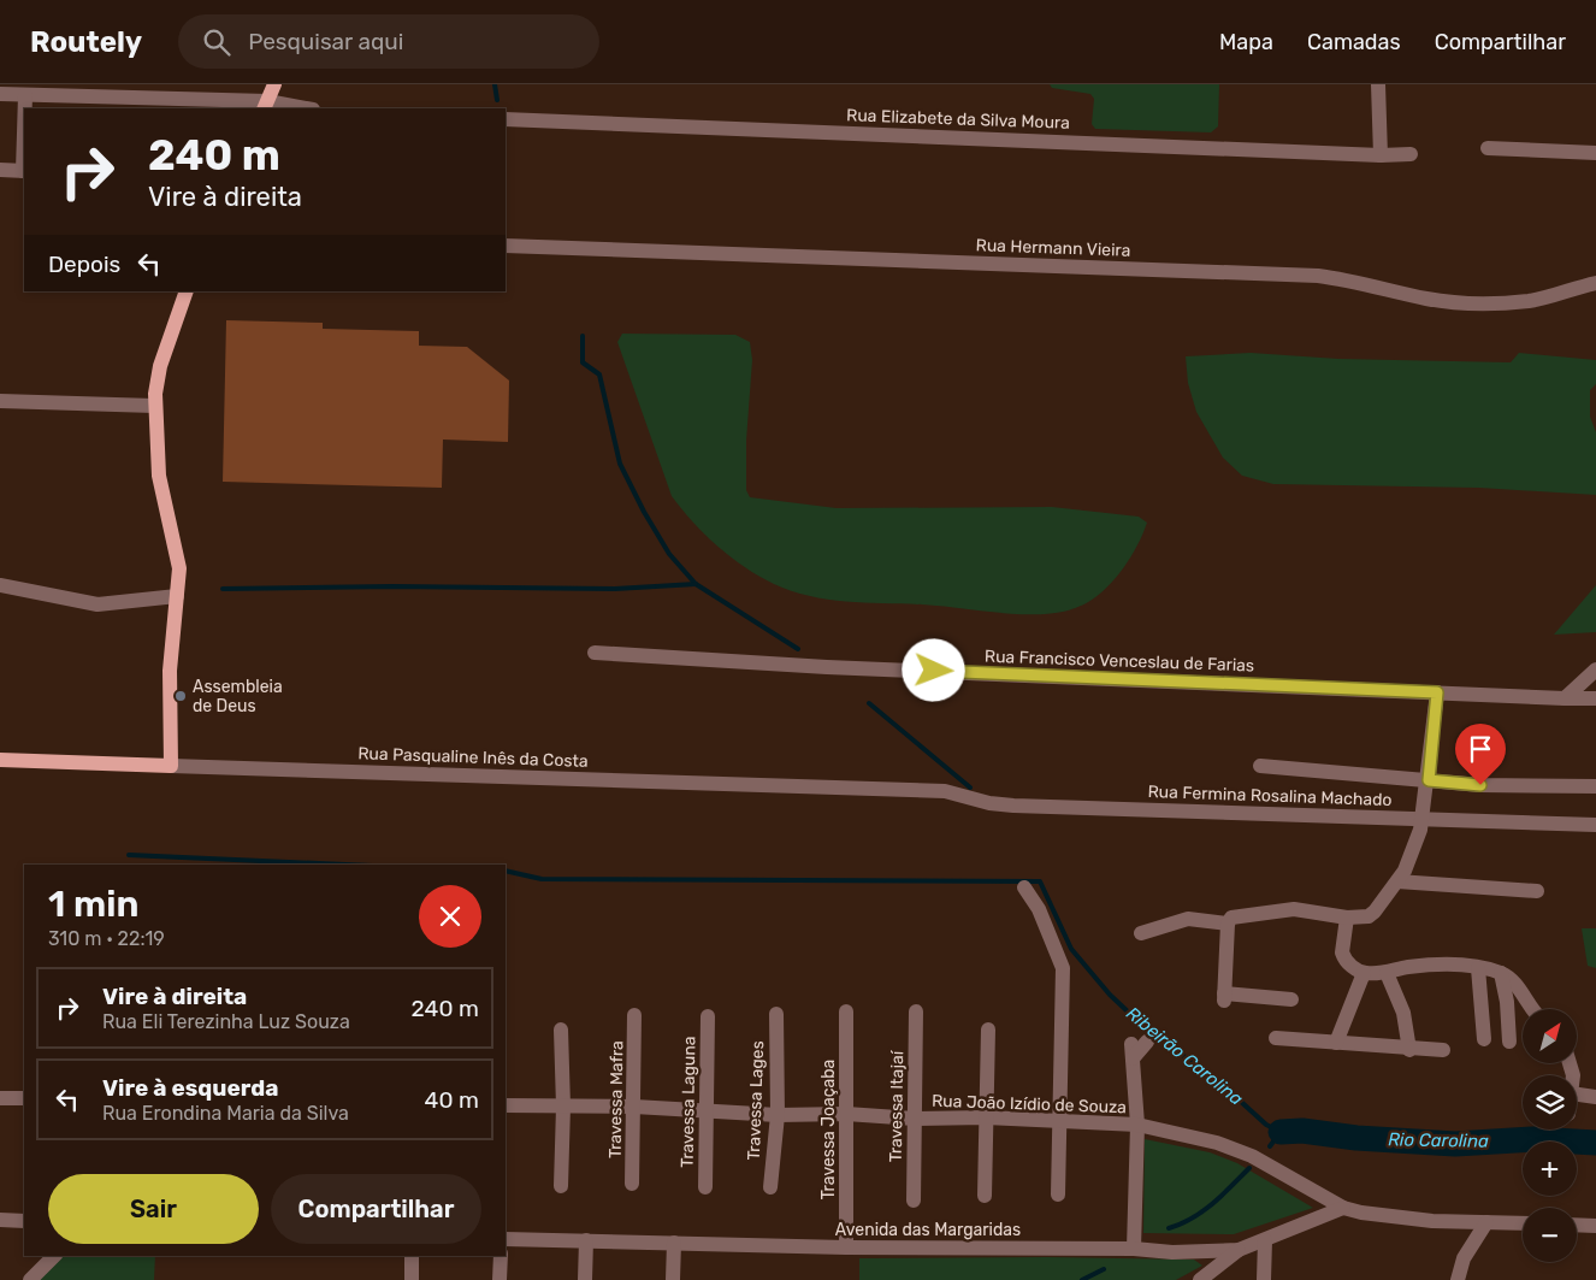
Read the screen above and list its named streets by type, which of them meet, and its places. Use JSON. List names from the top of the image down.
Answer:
{
  "streets": {
    "main road": ["Rua Pasqualine Inês da Costa"],
    "street": [
      "Rua Elizabete da Silva Moura",
      "Rua Hermann Vieira",
      "Rua Francisco Venceslau de Farias",
      "Rua Fermina Rosalina Machado",
      "Travessa Mafra",
      "Travessa Lages",
      "Travessa Laguna",
      "Rua João Izídio de Souza",
      "Travessa Itajaí",
      "Travessa Joaçaba",
      "Avenida das Margaridas"
    ]
  },
  "crossings": [
    ["Rua Pasqualine Inês da Costa", "Rua Fermina Rosalina Machado"],
    ["Travessa Mafra", "Rua João Izídio de Souza"],
    ["Travessa Lages", "Rua João Izídio de Souza"],
    ["Travessa Laguna", "Rua João Izídio de Souza"],
    ["Rua João Izídio de Souza", "Travessa Itajaí"],
    ["Rua João Izídio de Souza", "Travessa Joaçaba"],
    ["Rua João Izídio de Souza", "Avenida das Margaridas"],
    ["Travessa Joaçaba", "Avenida das Margaridas"]
  ],
  "water": ["Ribeirão Carolina", "Rio Carolina"],
  "places": ["Assembleia de Deus"],
  "north": "top right",
  "page": {
    "header": "Routely",
    "search": "Pesquisar aqui",
    "nav": ["Mapa", "Camadas", "Compartilhar"],
    "turn": ["240 m", "Vire à direita"],
    "then": "Depois",
    "heading": ["1 min", "310 m · 22:19"],
    "list": [
      {
        "name": "Vire à direita",
        "note": "Rua Eli Terezinha Luz Souza",
        "value": "240 m"
      },
      {
        "name": "Vire à esquerda",
        "note": "Rua Erondina Maria da Silva",
        "value": "40 m"
      }
    ],
    "map_buttons": ["+", "−"],
    "buttons": ["Sair", "Compartilhar"]
  }
}
